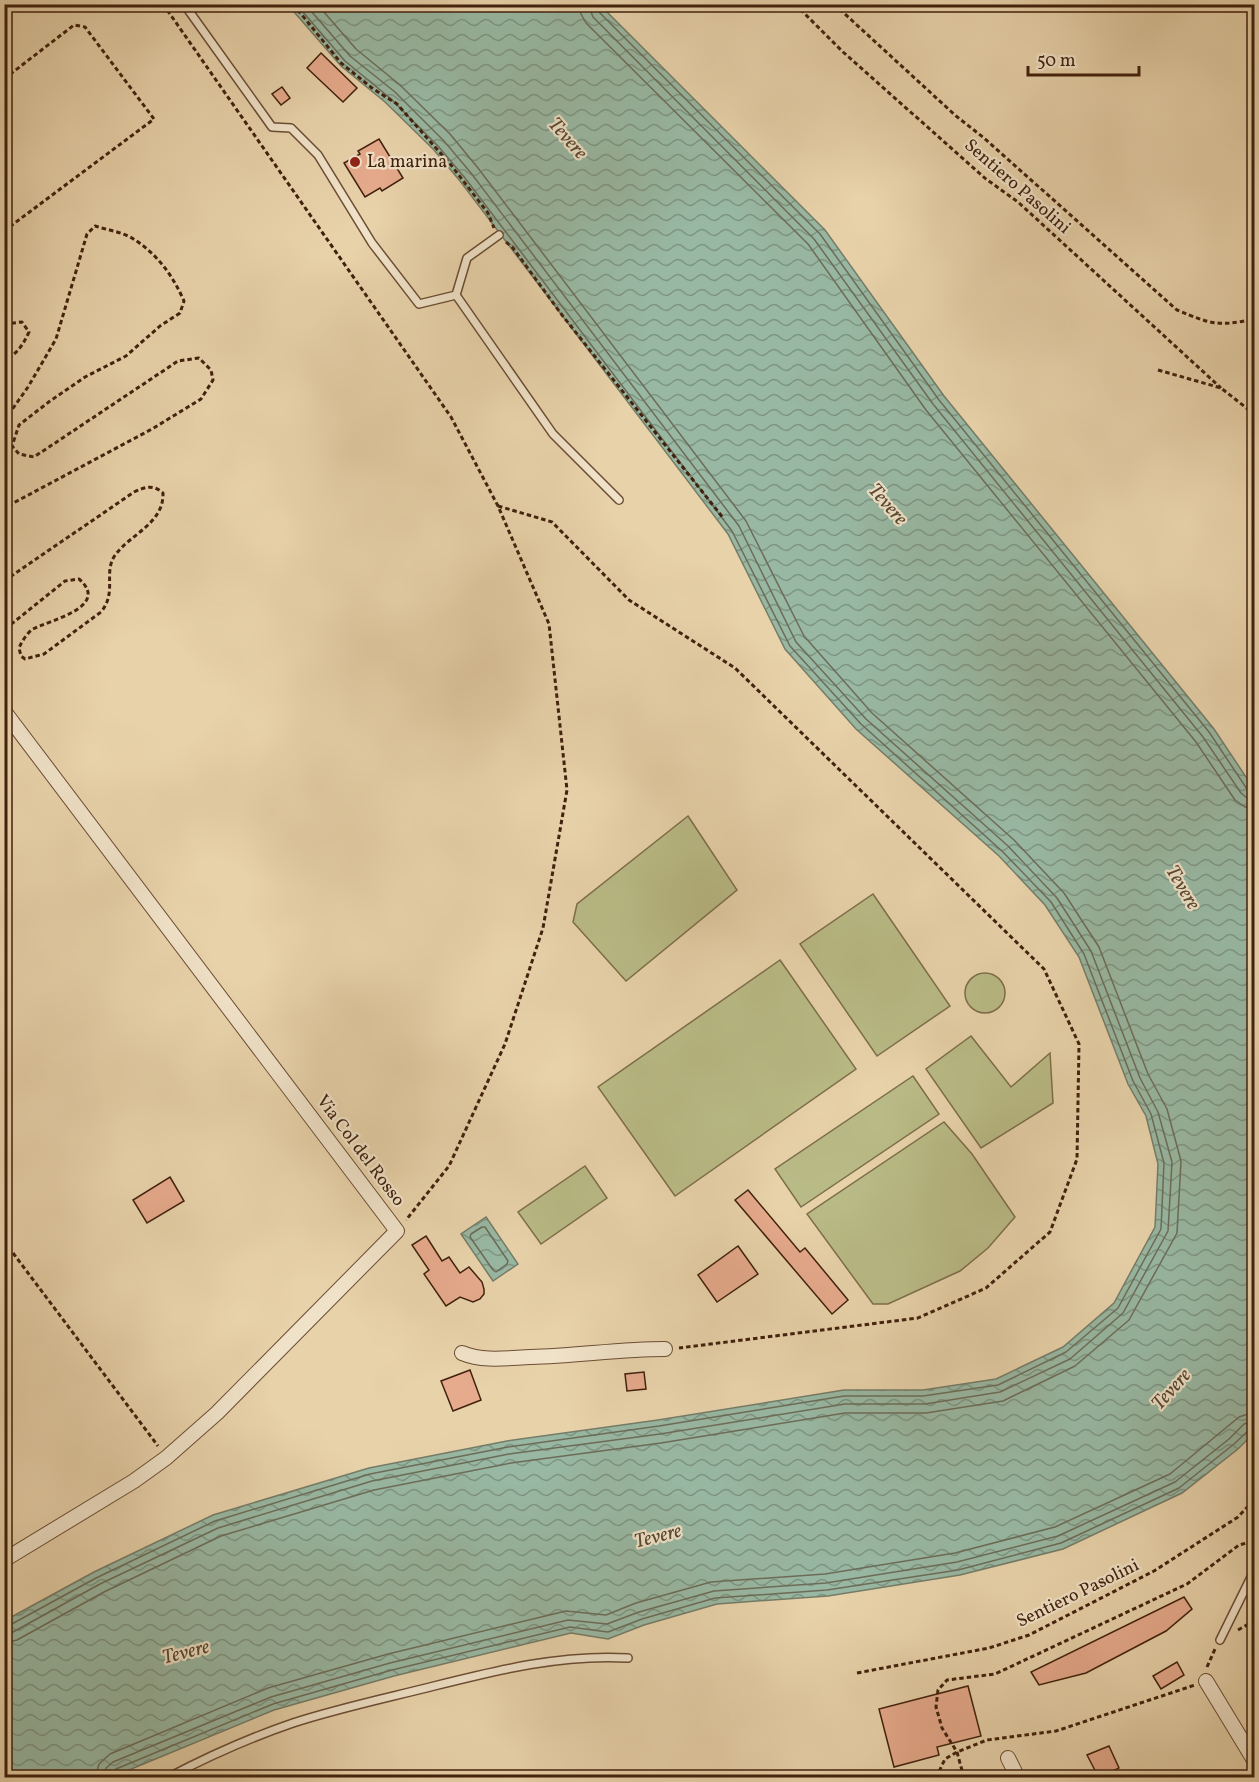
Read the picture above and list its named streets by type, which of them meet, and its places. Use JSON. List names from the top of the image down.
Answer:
{
  "streets": {
    "street": ["Via Col del Rosso"],
    "path": ["Sentiero Pasolini"]
  },
  "water": ["Tevere"],
  "places": ["La marina"],
  "scale_bar": "50 m"
}
